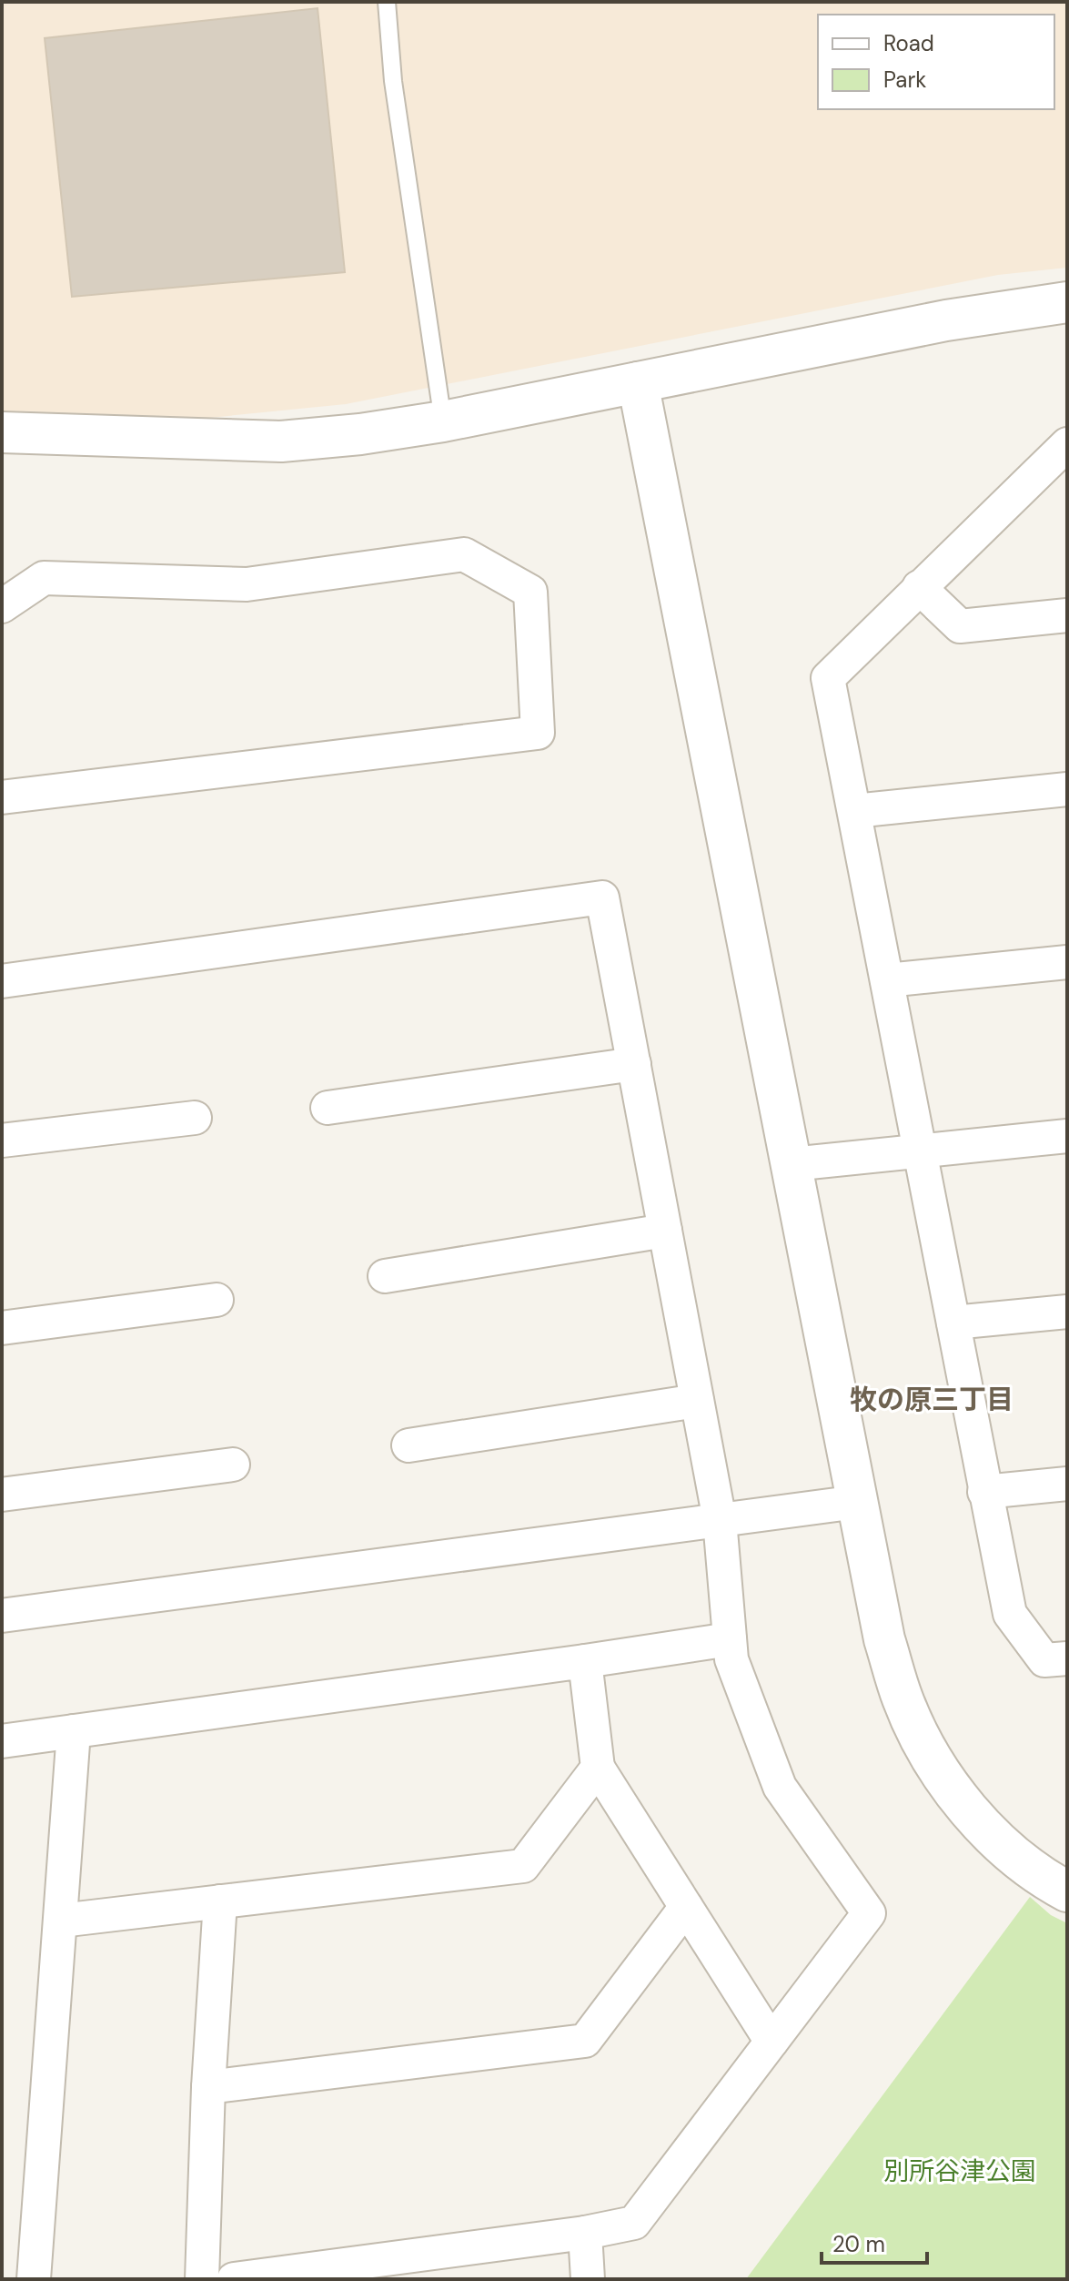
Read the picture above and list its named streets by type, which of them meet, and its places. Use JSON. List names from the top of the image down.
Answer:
{
  "districts": ["牧の原三丁目"],
  "parks": ["別所谷津公園"],
  "legend": ["Road", "Park"],
  "scale_bar": "20 m"
}
